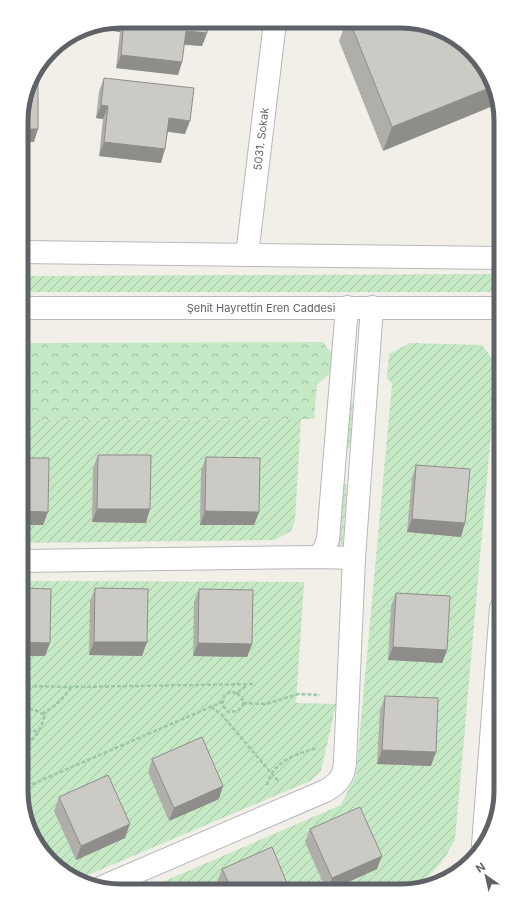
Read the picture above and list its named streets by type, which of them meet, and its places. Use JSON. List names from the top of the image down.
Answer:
{
  "streets": {
    "street": ["5031. Sokak", "Şehit Hayrettin Eren Caddesi"]
  },
  "north": "top left"
}
